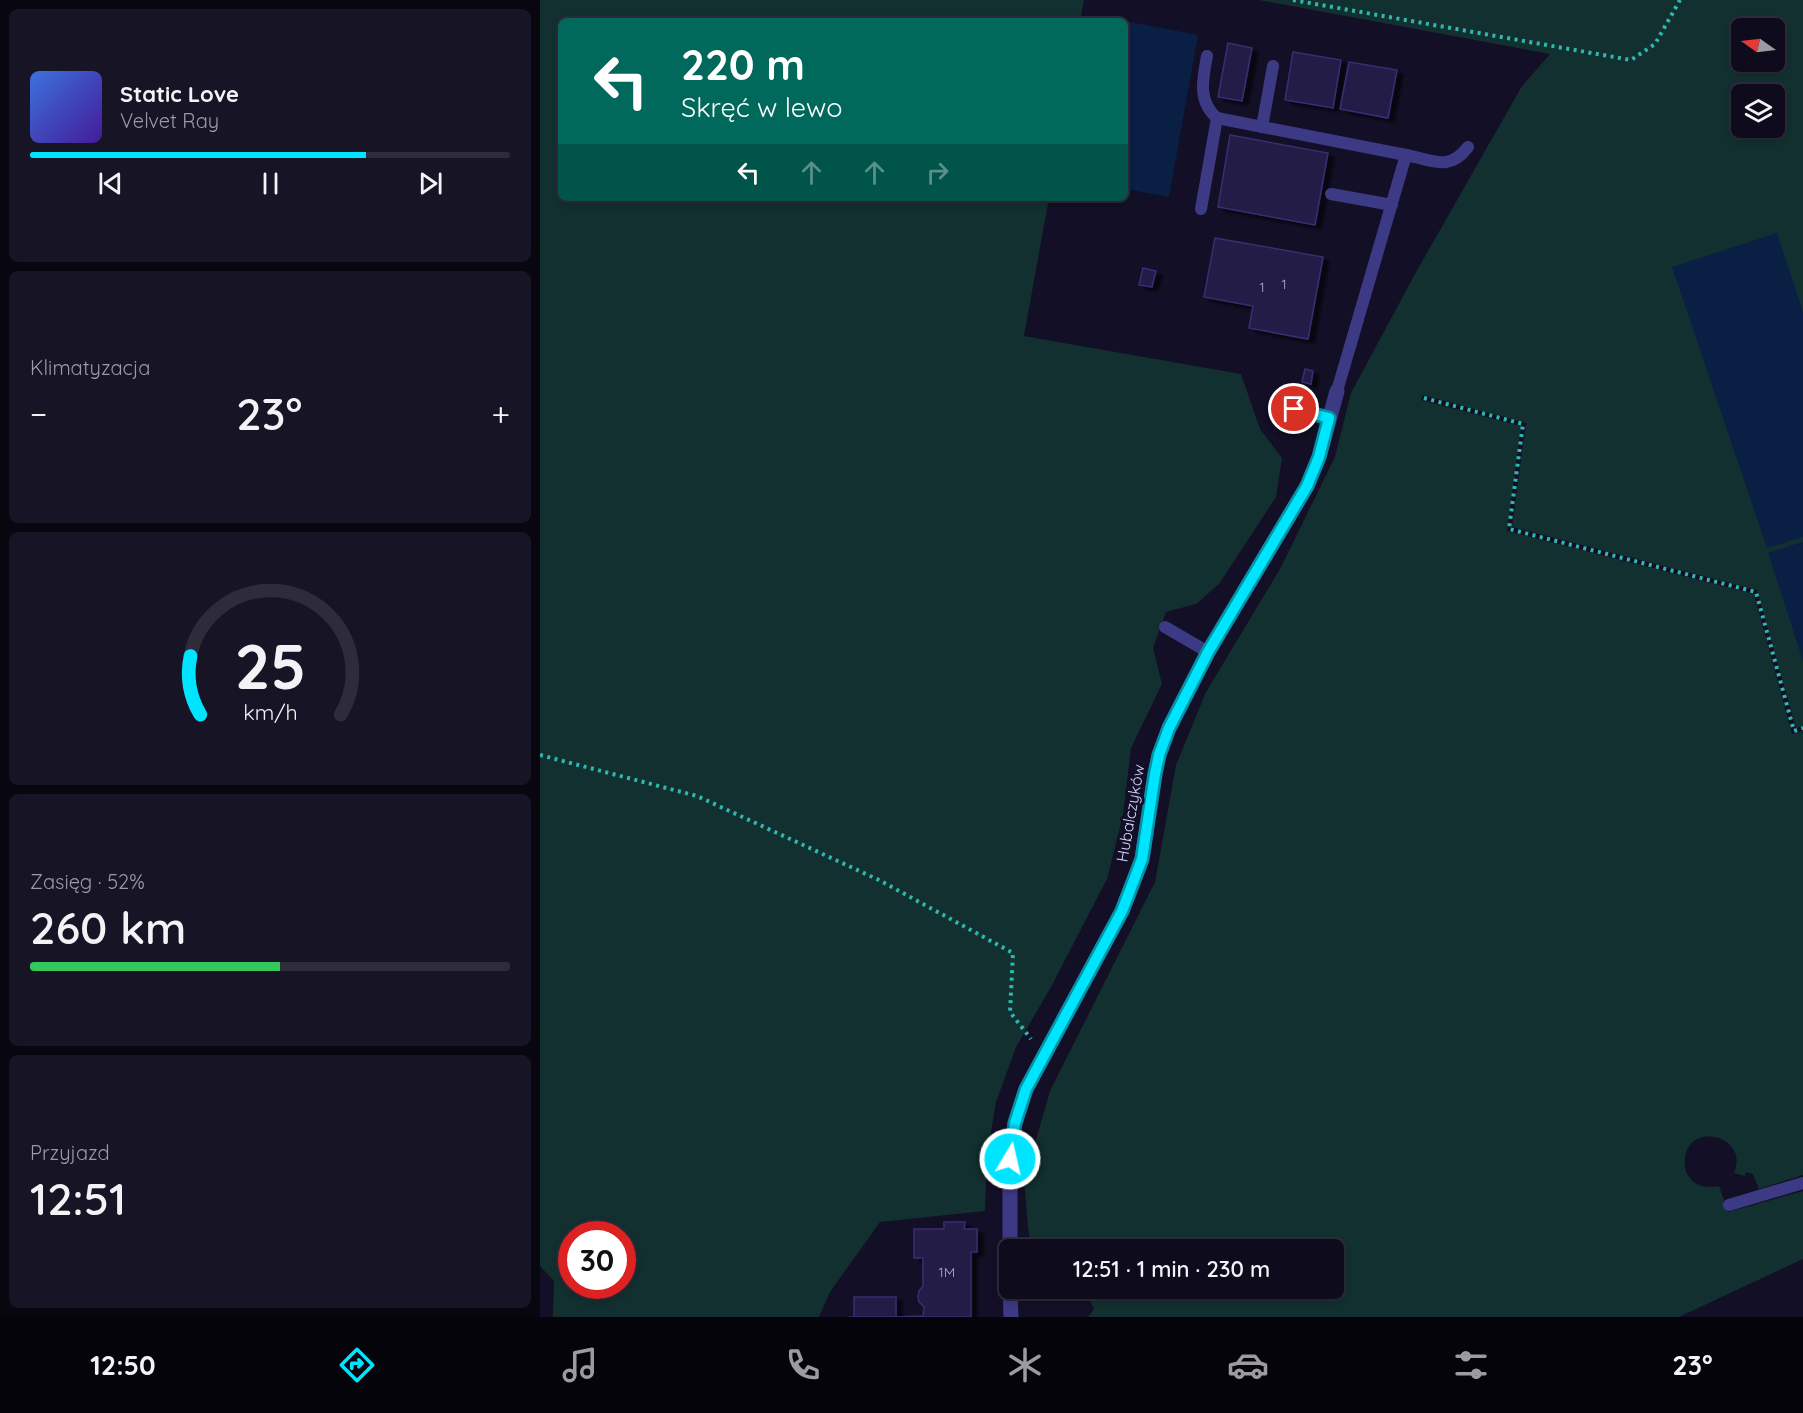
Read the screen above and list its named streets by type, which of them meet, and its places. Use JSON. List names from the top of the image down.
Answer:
{
  "streets": {
    "street": ["Hubalczyków"]
  },
  "house_numbers": ["1", "1", "1M"],
  "north": "left",
  "page": {
    "turn": ["220 m", "Skręć w lewo"],
    "song": ["Static Love", "Velvet Ray"],
    "tile": [
      "Klimatyzacja",
      ["Zasięg · 52%", "260 km"],
      ["Przyjazd", "12:51"]
    ],
    "heat": ["−", "23°", "+"],
    "limit": "30",
    "trip": "12:51 · 1 min · 230 m",
    "tabs": ["12:50", "23°"],
    "gauge": ["25", "km/h"]
  }
}
